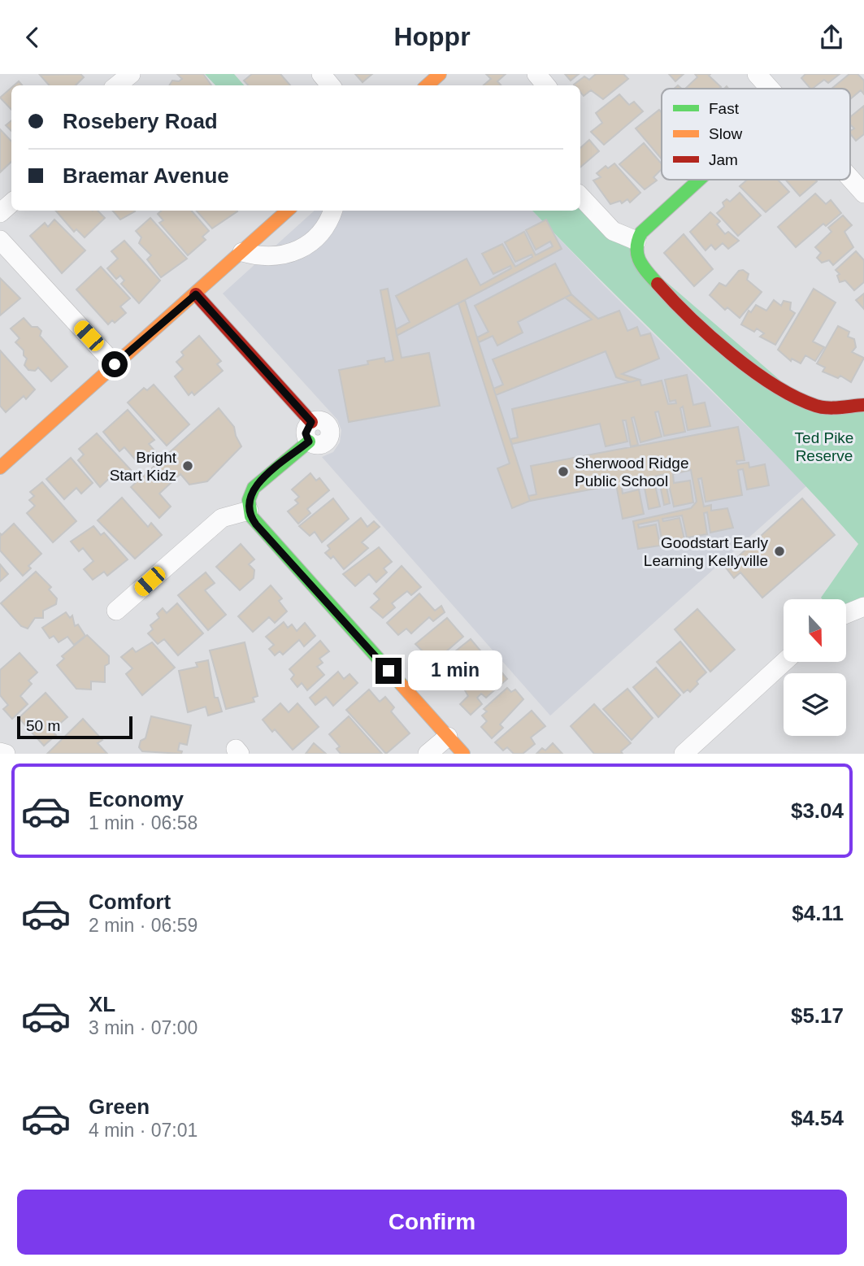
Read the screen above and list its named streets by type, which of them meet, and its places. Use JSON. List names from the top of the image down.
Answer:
{
  "parks": ["Ted Pike Reserve"],
  "places": ["Bright Start Kidz", "Sherwood Ridge Public School", "Goodstart Early Learning Kellyville"],
  "legend": ["Fast", "Slow", "Jam"],
  "scale_bar": "50 m",
  "north": "bottom",
  "page": {
    "header": "Hoppr",
    "banner": ["Rosebery Road", "Braemar Avenue"],
    "bubble": "1 min",
    "scale": "50 m",
    "list": [
      {
        "name": "Economy",
        "note": "1 min · 06:58",
        "value": "$3.04"
      },
      {
        "name": "Comfort",
        "note": "2 min · 06:59",
        "value": "$4.11"
      },
      {
        "name": "XL",
        "note": "3 min · 07:00",
        "value": "$5.17"
      },
      {
        "name": "Green",
        "note": "4 min · 07:01",
        "value": "$4.54"
      }
    ],
    "buttons": "Confirm"
  }
}
